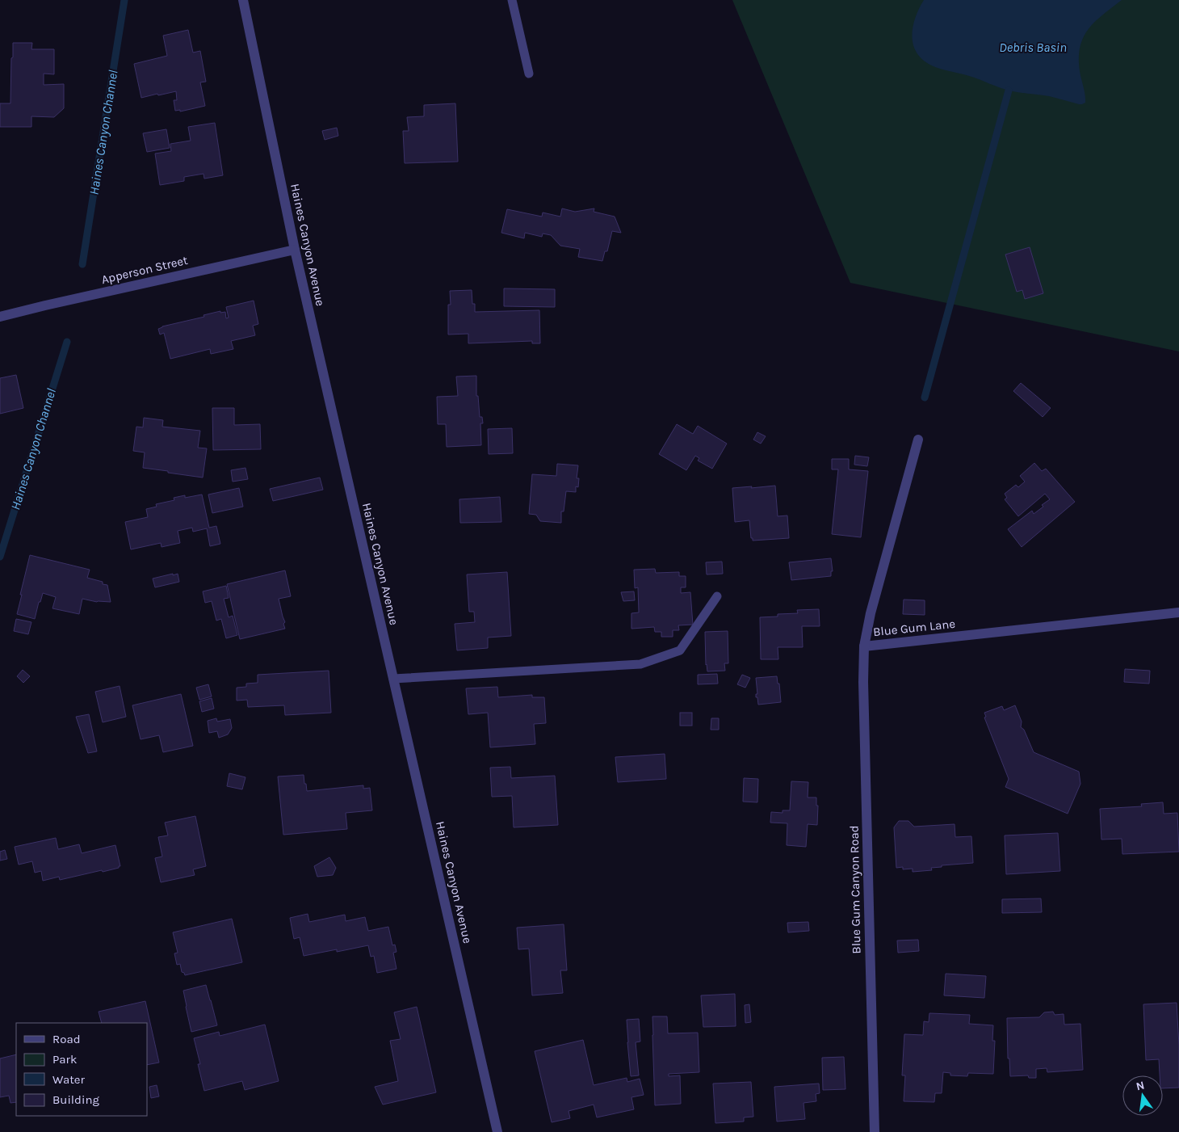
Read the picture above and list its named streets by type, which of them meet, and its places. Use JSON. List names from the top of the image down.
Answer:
{
  "streets": {
    "street": [
      "Haines Canyon Avenue",
      "Apperson Street",
      "Blue Gum Lane",
      "Blue Gum Canyon Road"
    ]
  },
  "crossings": [
    ["Haines Canyon Avenue", "Apperson Street"],
    ["Blue Gum Lane", "Blue Gum Canyon Road"]
  ],
  "water": ["Debris Basin", "Haines Canyon Channel"],
  "legend": [
    "Road",
    "Park",
    "Water",
    "Building"
  ],
  "north": "top"
}
